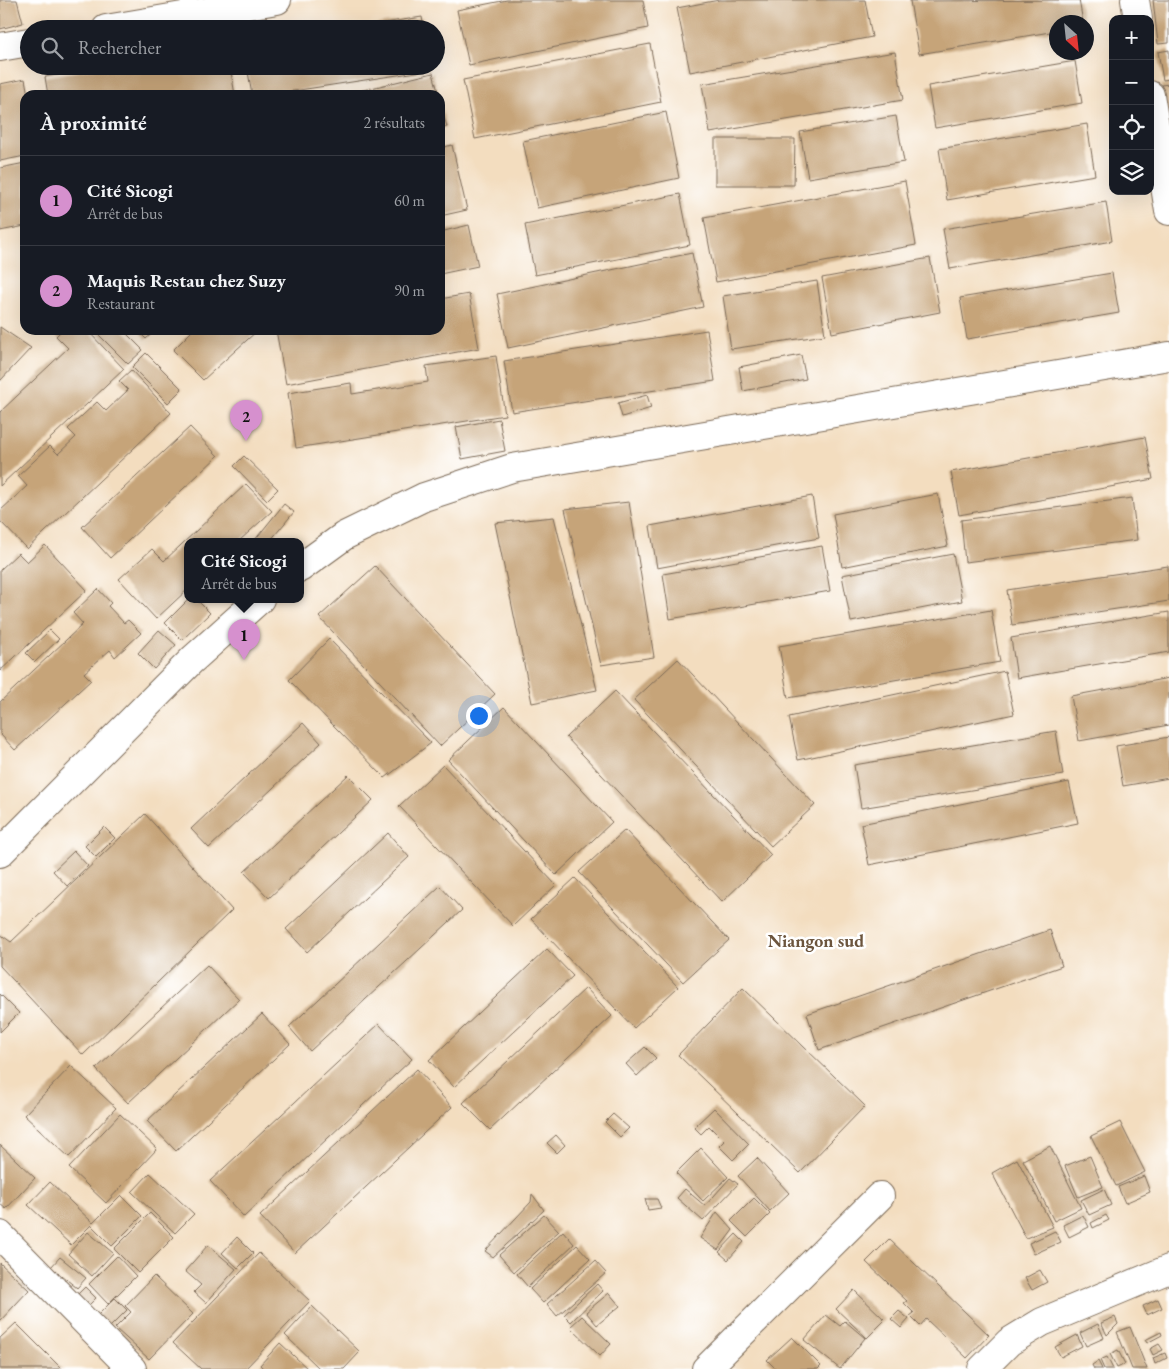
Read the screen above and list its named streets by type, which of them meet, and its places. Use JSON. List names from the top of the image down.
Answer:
{
  "districts": ["Niangon sud"],
  "north": "bottom right",
  "page": {
    "map_buttons": ["+", "−"],
    "search": "Rechercher",
    "heading": ["À proximité", "2 résultats"],
    "list": [
      {
        "mark": "1",
        "name": "Cité Sicogi",
        "note": "Arrêt de bus",
        "value": "60 m"
      },
      {
        "mark": "2",
        "name": "Maquis Restau chez Suzy",
        "note": "Restaurant",
        "value": "90 m"
      }
    ],
    "pins": ["2", "1"],
    "popup": ["Cité Sicogi", "Arrêt de bus"]
  }
}
